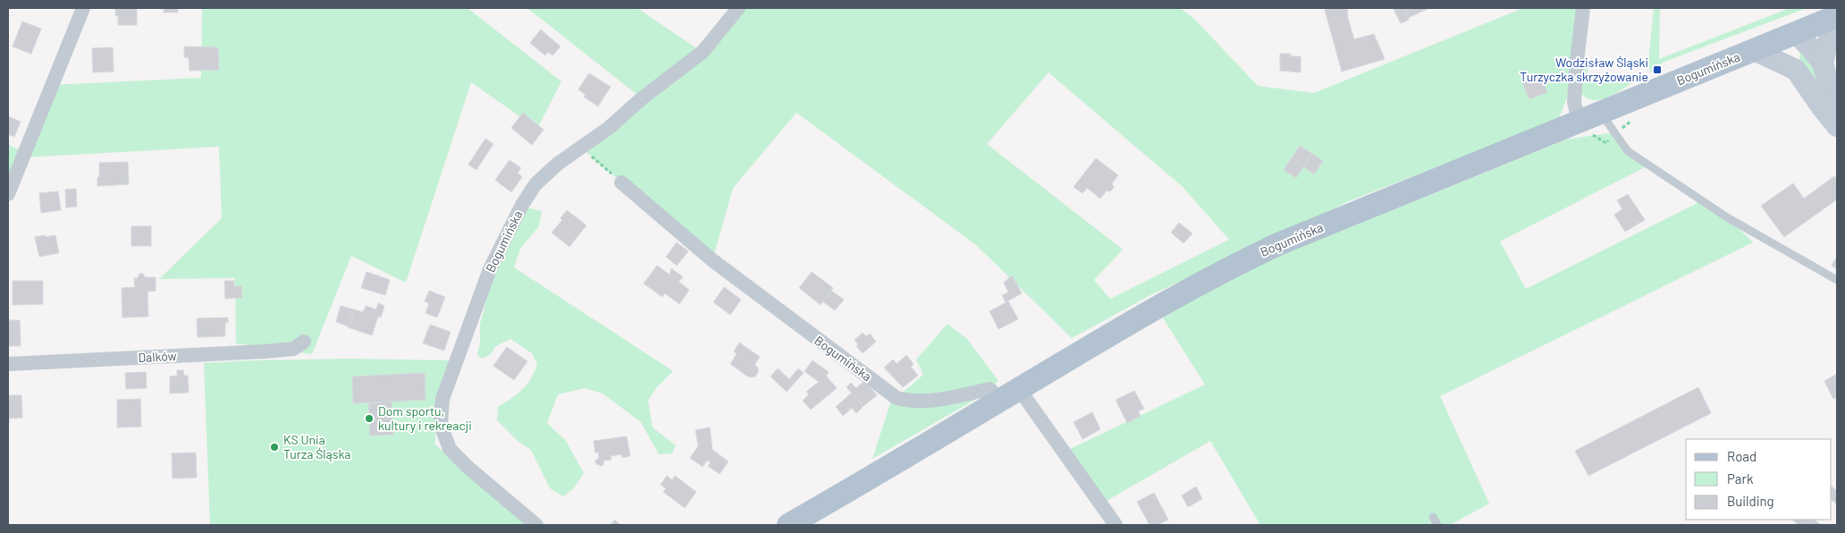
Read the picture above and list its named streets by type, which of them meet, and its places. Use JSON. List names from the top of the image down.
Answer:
{
  "streets": {
    "main road": ["Bogumińska"],
    "street": ["Dalków"]
  },
  "places": {
    "transit": ["Wodzisław Śląski Turzyczka skrzyżowanie"],
    "other": ["Dom sportu, kultury i rekreacji", "KS Unia Turza Śląska"]
  },
  "legend": ["Road", "Park", "Building"]
}
